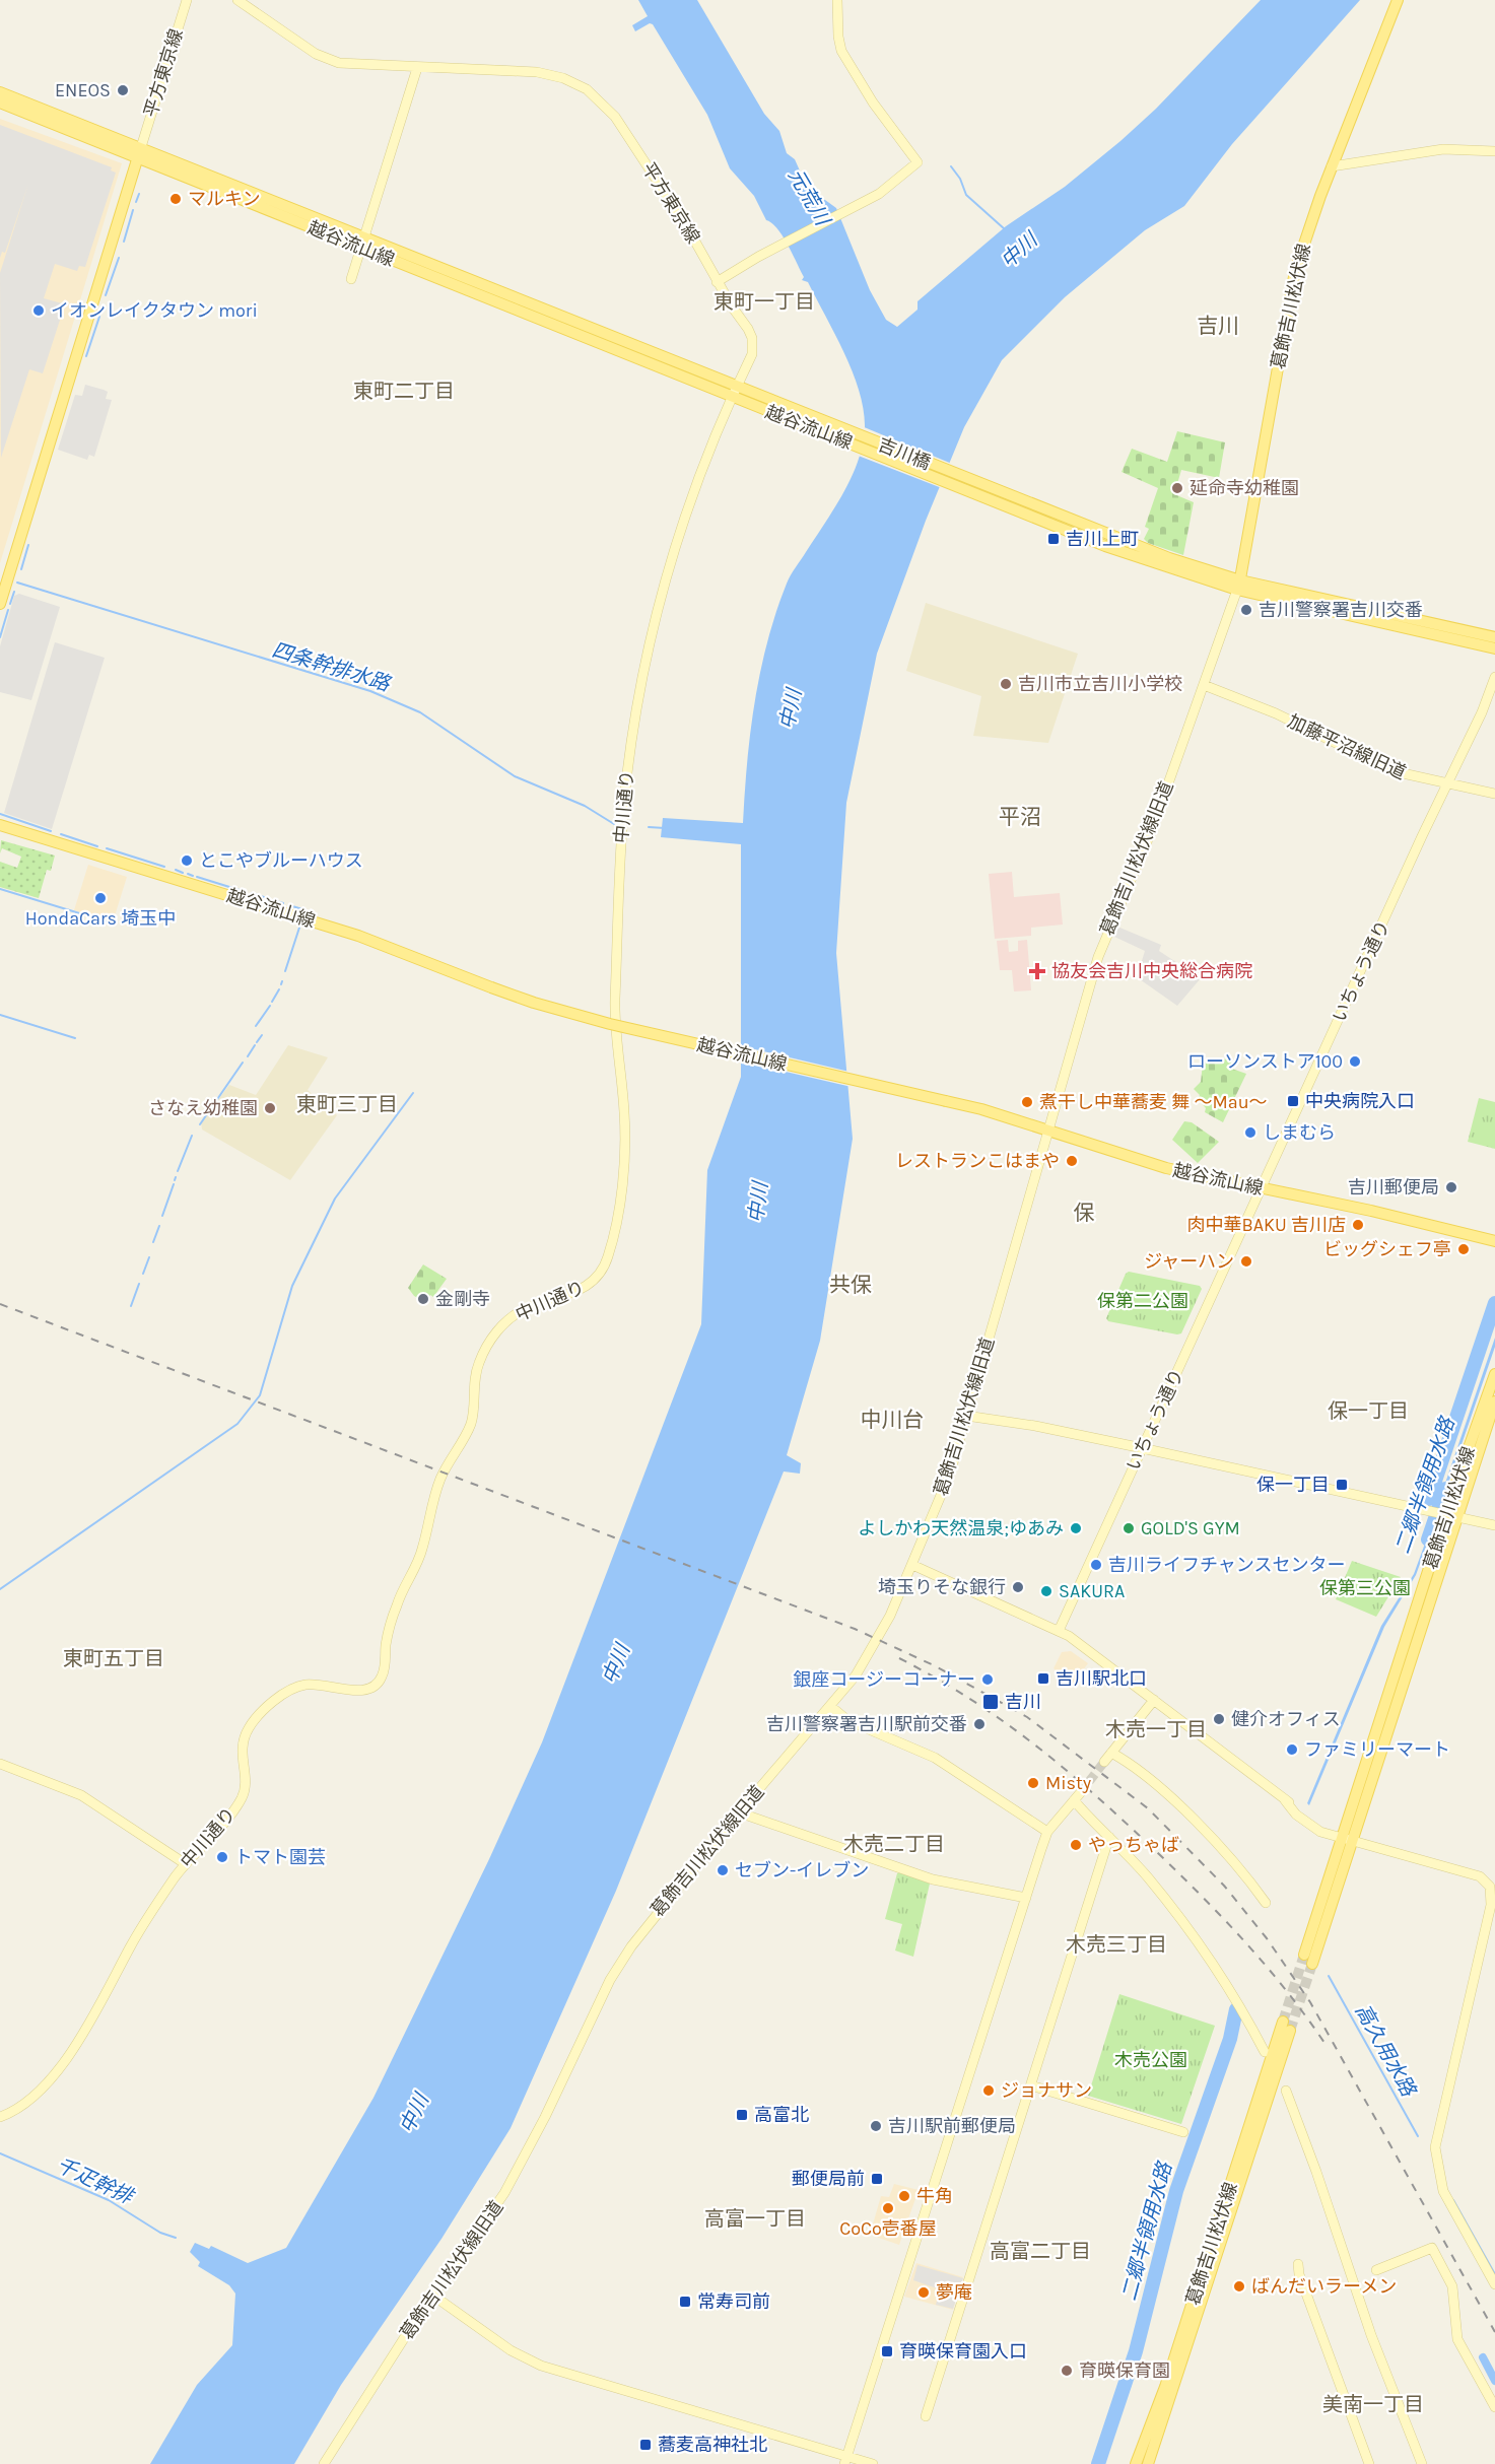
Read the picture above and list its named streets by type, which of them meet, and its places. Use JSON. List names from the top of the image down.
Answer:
{
  "streets": {
    "main road": ["越谷流山線", "葛飾吉川松伏線", "吉川橋"],
    "street": [
      "平方東京線",
      "加藤平沼線旧道",
      "中川通り",
      "葛飾吉川松伏線旧道",
      "いちょう通り"
    ]
  },
  "crossings": [
    ["平方東京線", "越谷流山線"],
    ["平方東京線", "中川通り"],
    ["越谷流山線", "吉川橋"],
    ["越谷流山線", "中川通り"],
    ["越谷流山線", "葛飾吉川松伏線旧道"],
    ["越谷流山線", "いちょう通り"],
    ["葛飾吉川松伏線", "吉川橋"],
    ["葛飾吉川松伏線", "葛飾吉川松伏線旧道"],
    ["吉川橋", "葛飾吉川松伏線旧道"],
    ["加藤平沼線旧道", "葛飾吉川松伏線旧道"],
    ["加藤平沼線旧道", "いちょう通り"]
  ],
  "districts": [
    "東町一丁目",
    "吉川",
    "東町二丁目",
    "平沼",
    "東町三丁目",
    "保",
    "共保",
    "保一丁目",
    "中川台",
    "東町五丁目",
    "木売一丁目",
    "木売二丁目",
    "木売三丁目",
    "高富一丁目",
    "高富二丁目",
    "美南一丁目"
  ],
  "water": [
    "元荒川",
    "中川",
    "四条幹排水路",
    "二郷半領用水路",
    "高久用水路",
    "千疋幹排"
  ],
  "parks": ["保第二公園", "保第三公園", "木売公園"],
  "places": {
    "other": [
      "ENEOS",
      "マルキン",
      "イオンレイクタウン mori",
      "延命寺幼稚園",
      "吉川警察署吉川交番",
      "吉川市立吉川小学校",
      "とこやブルーハウス",
      "HondaCars 埼玉中",
      "ローソンストア100",
      "煮干し中華蕎麦 舞 〜Mau〜",
      "さなえ幼稚園",
      "しまむら",
      "レストランこはまや",
      "吉川郵便局",
      "肉中華BAKU 吉川店",
      "ビッグシェフ亭",
      "ジャーハン",
      "金剛寺",
      "よしかわ天然温泉;ゆあみ",
      "GOLD'S GYM",
      "吉川ライフチャンスセンター",
      "埼玉りそな銀行",
      "SAKURA",
      "銀座コージーコーナー",
      "健介オフィス",
      "吉川警察署吉川駅前交番",
      "ファミリーマート",
      "Misty",
      "やっちゃば",
      "トマト園芸",
      "セブン-イレブン",
      "ジョナサン",
      "吉川駅前郵便局",
      "牛角",
      "CoCo壱番屋",
      "ばんだいラーメン",
      "夢庵",
      "育暎保育園"
    ],
    "transit": [
      "吉川上町",
      "中央病院入口",
      "保一丁目",
      "吉川駅北口",
      "吉川",
      "高富北",
      "郵便局前",
      "常寿司前",
      "育暎保育園入口",
      "蕎麦高神社北"
    ],
    "health": ["協友会吉川中央総合病院"]
  }
}
